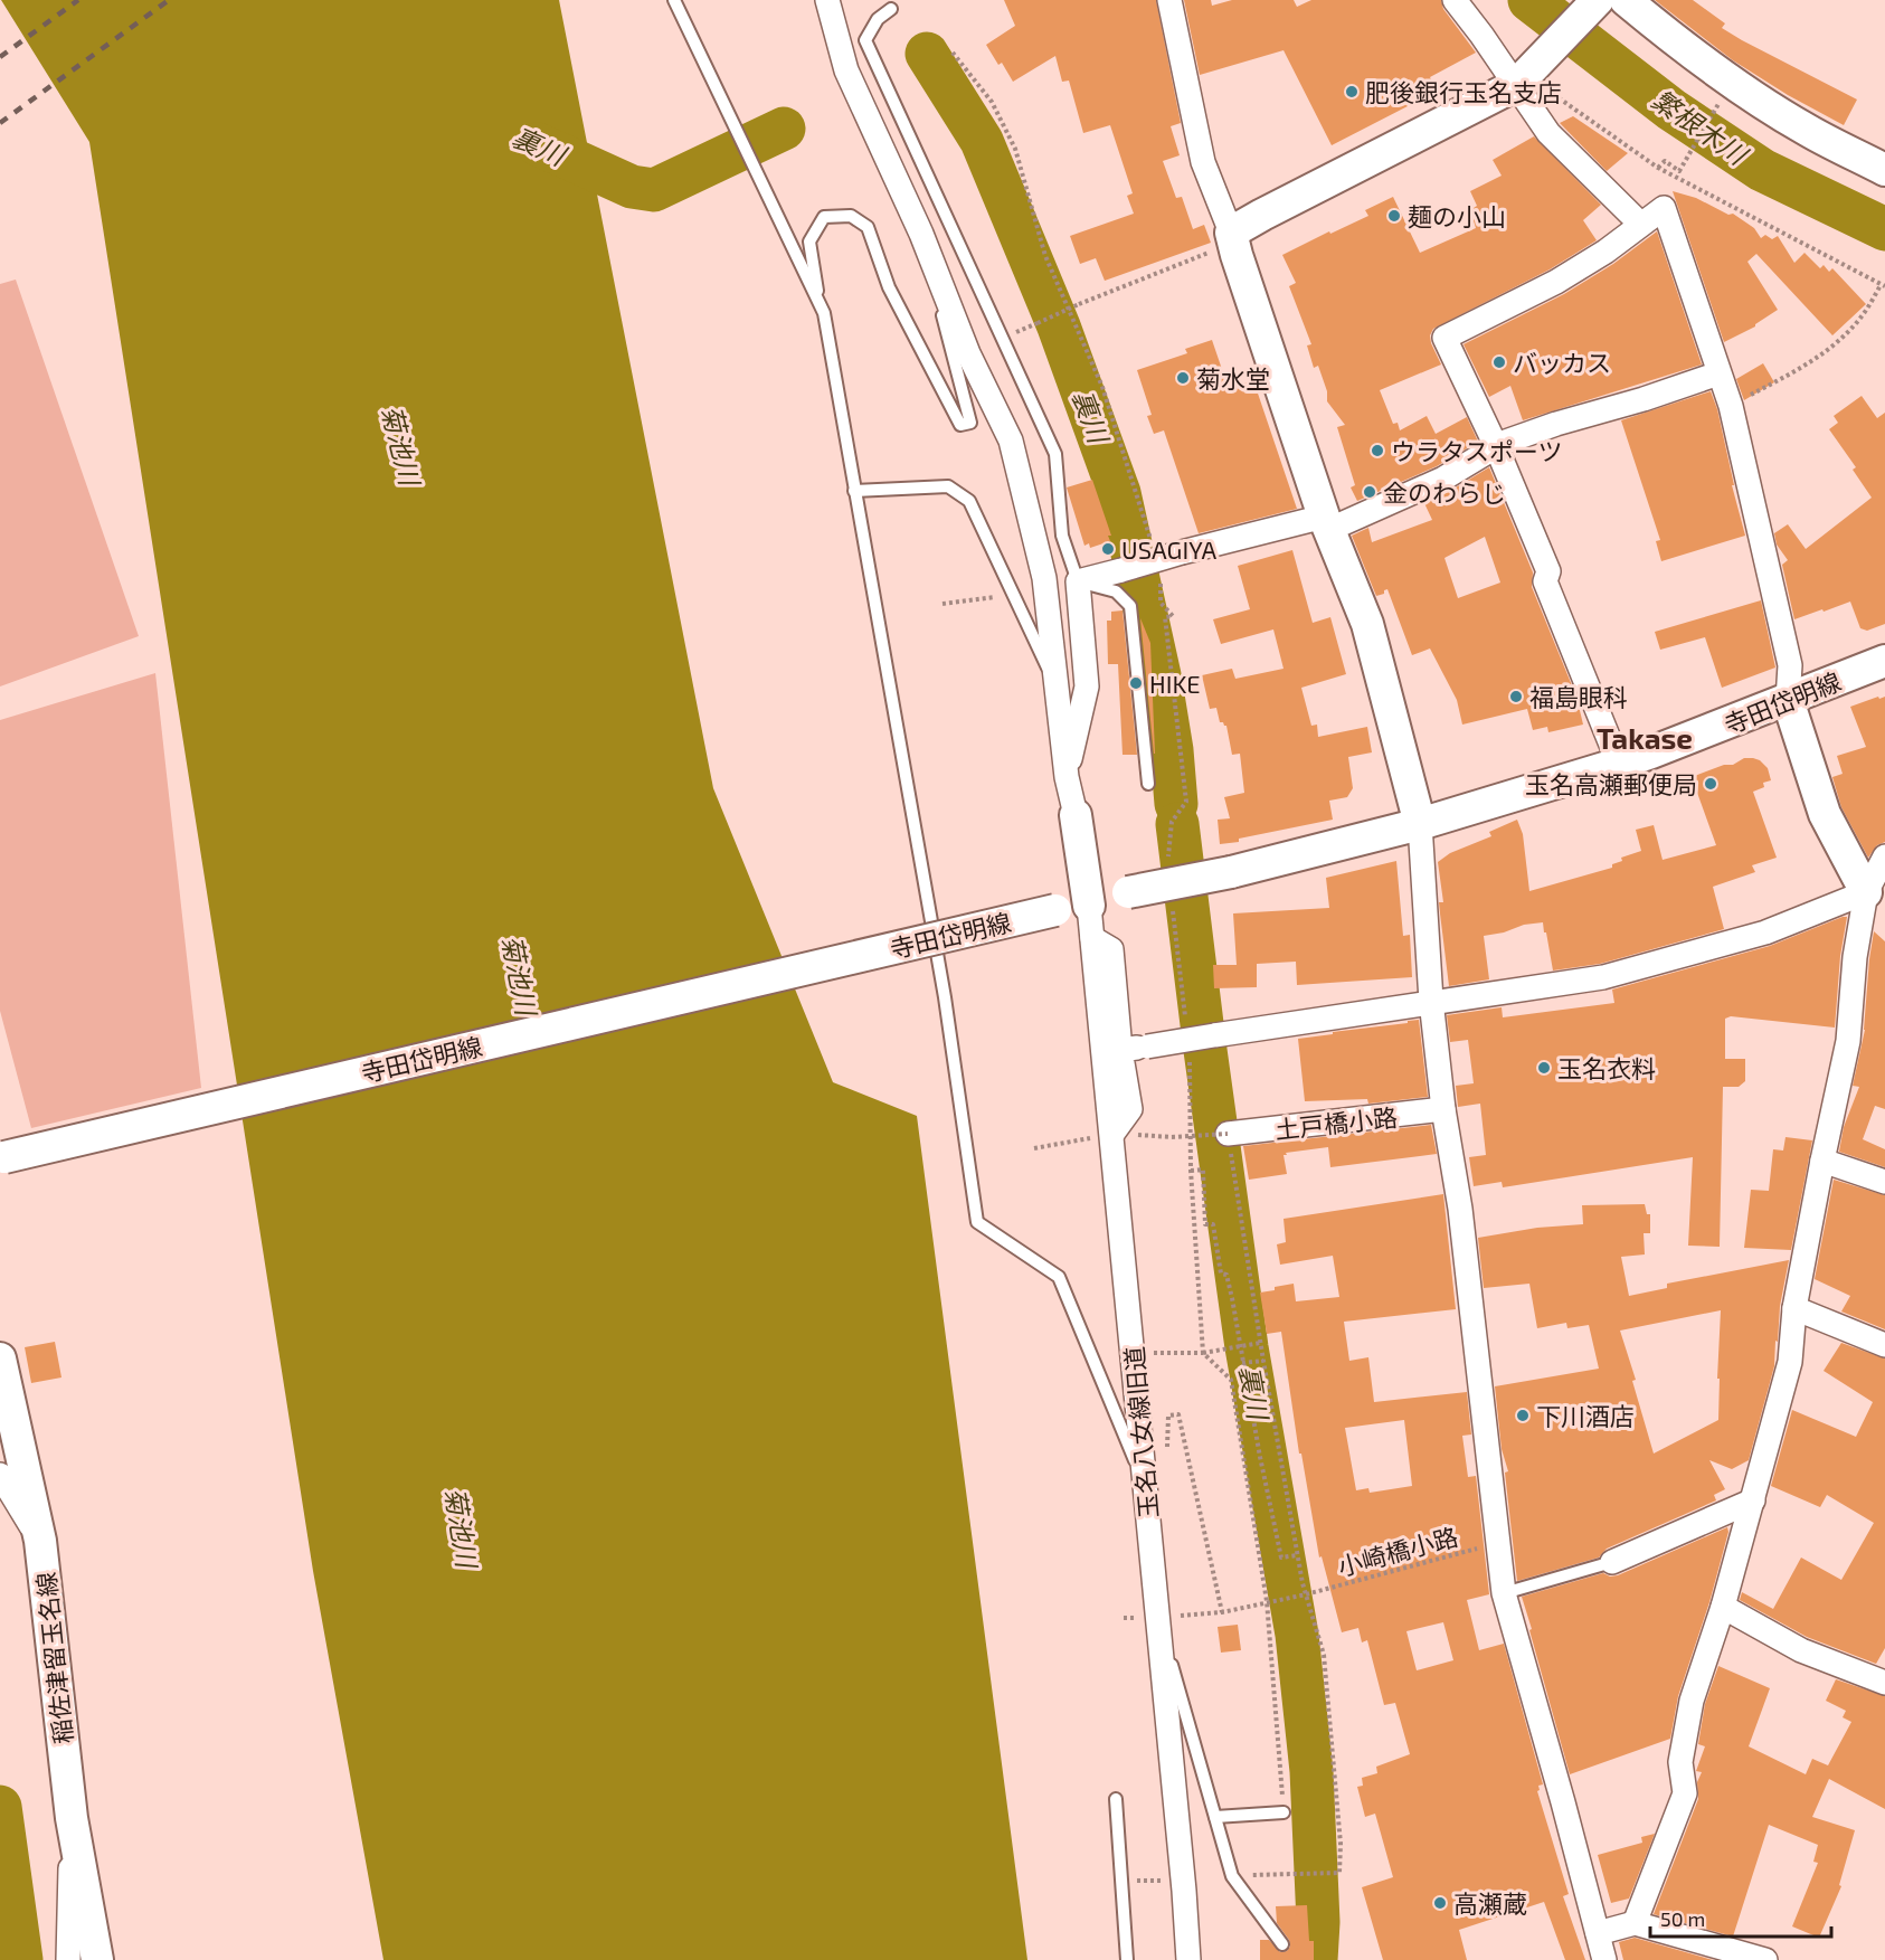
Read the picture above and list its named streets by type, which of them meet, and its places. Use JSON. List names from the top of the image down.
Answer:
{
  "streets": {
    "main road": ["寺田岱明線", "稲佐津留玉名線"],
    "street": ["土戸橋小路", "玉名八女線旧道"],
    "path": ["小崎橋小路"]
  },
  "crossings": [
    ["寺田岱明線", "玉名八女線旧道"],
    ["玉名八女線旧道", "小崎橋小路"]
  ],
  "districts": ["Takase"],
  "water": ["繁根木川", "裏川", "菊池川"],
  "places": [
    "肥後銀行玉名支店",
    "麺の小山",
    "バッカス",
    "菊水堂",
    "ウラタスポーツ",
    "金のわらじ",
    "USAGIYA",
    "HIKE",
    "福島眼科",
    "玉名高瀬郵便局",
    "玉名衣料",
    "下川酒店",
    "高瀬蔵"
  ],
  "scale_bar": "50 m"
}
